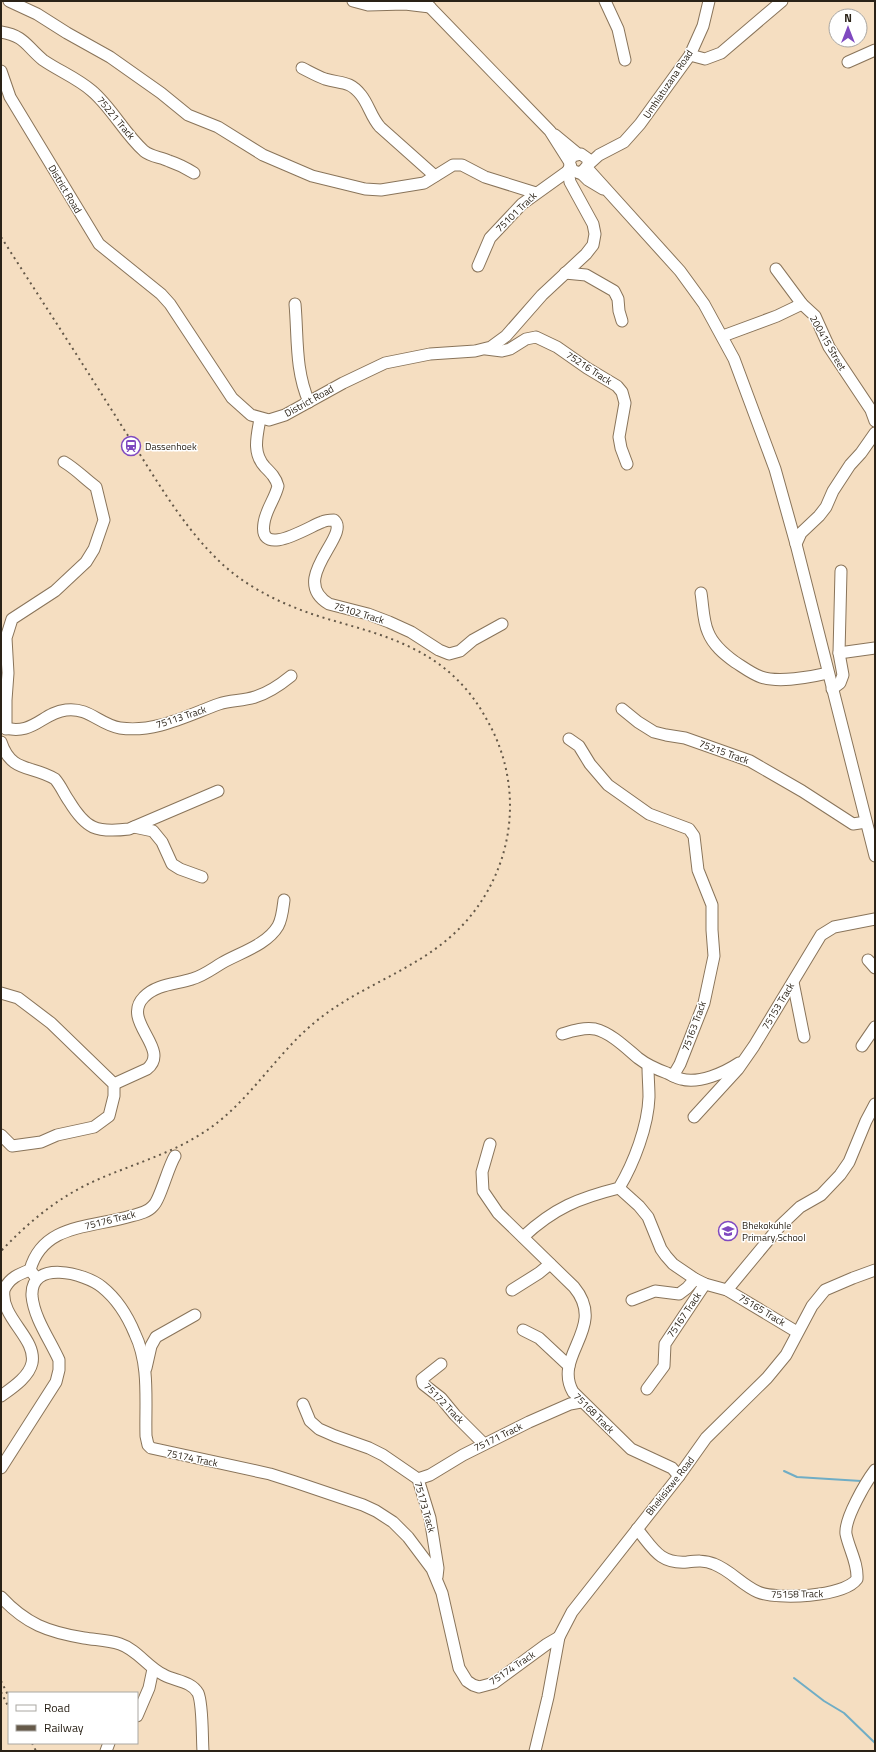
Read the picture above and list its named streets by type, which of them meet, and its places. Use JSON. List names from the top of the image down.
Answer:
{
  "streets": {
    "street": [
      "Umhlatuzana Road",
      "75221 Track",
      "District Road",
      "75101 Track",
      "200415 Street",
      "75216 Track",
      "75102 Track",
      "75113 Track",
      "75215 Track",
      "75153 Track",
      "75163 Track",
      "75176 Track",
      "75165 Track",
      "75167 Track",
      "75172 Track",
      "75168 Track",
      "75171 Track",
      "75174 Track",
      "Bhekisizwe Road",
      "75173 Track",
      "75158 Track"
    ]
  },
  "crossings": [
    ["Umhlatuzana Road", "District Road"],
    ["Umhlatuzana Road", "75101 Track"],
    ["District Road", "75101 Track"],
    ["District Road", "75216 Track"],
    ["District Road", "75102 Track"],
    ["75176 Track", "75174 Track"],
    ["75165 Track", "Bhekisizwe Road"],
    ["75172 Track", "75171 Track"],
    ["75168 Track", "75171 Track"],
    ["75168 Track", "Bhekisizwe Road"],
    ["75171 Track", "75173 Track"],
    ["75174 Track", "Bhekisizwe Road"],
    ["75174 Track", "75173 Track"],
    ["Bhekisizwe Road", "75158 Track"]
  ],
  "places": {
    "station": ["Dassenhoek"],
    "school or university": ["Bhekokuhle Primary School"]
  },
  "legend": ["Road", "Railway"],
  "north": "top"
}
